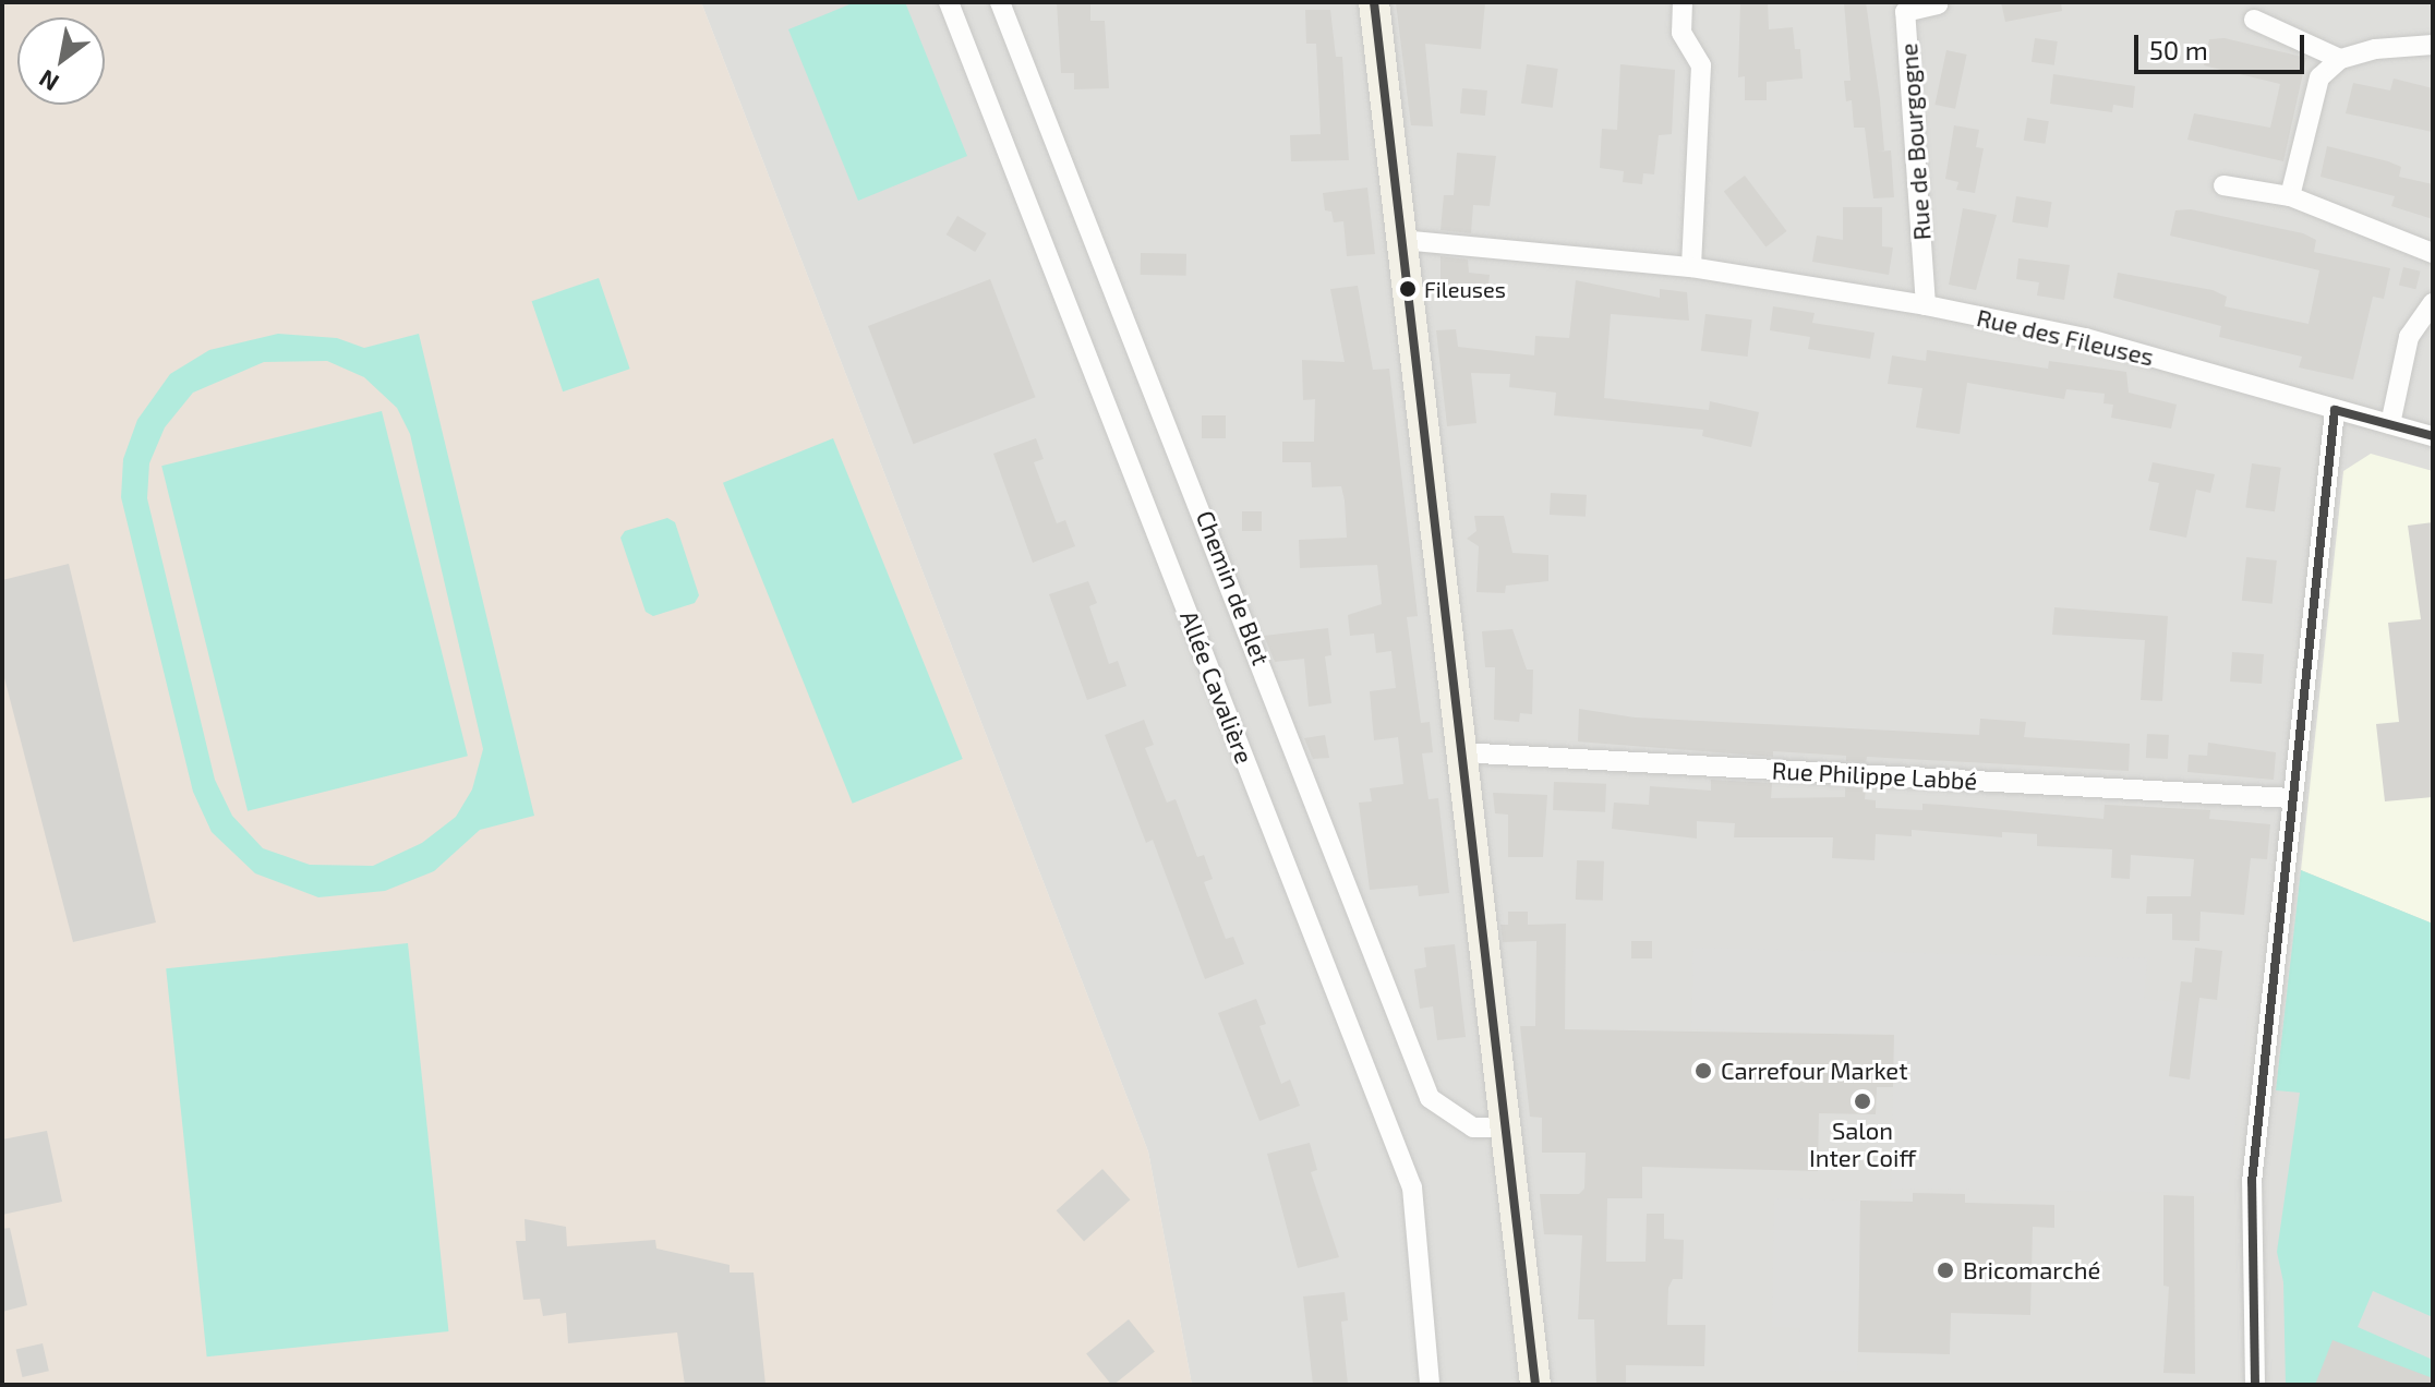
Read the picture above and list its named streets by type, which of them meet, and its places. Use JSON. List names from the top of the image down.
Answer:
{
  "streets": {
    "street": [
      "Rue de Bourgogne",
      "Rue des Fileuses",
      "Chemin de Blet",
      "Allée Cavalière",
      "Rue Philippe Labbé"
    ]
  },
  "crossings": [
    ["Rue de Bourgogne", "Rue des Fileuses"]
  ],
  "places": [
    "Fileuses",
    "Carrefour Market",
    "Salon Inter Coiff",
    "Bricomarché"
  ],
  "scale_bar": "50 m",
  "north": "bottom left"
}
